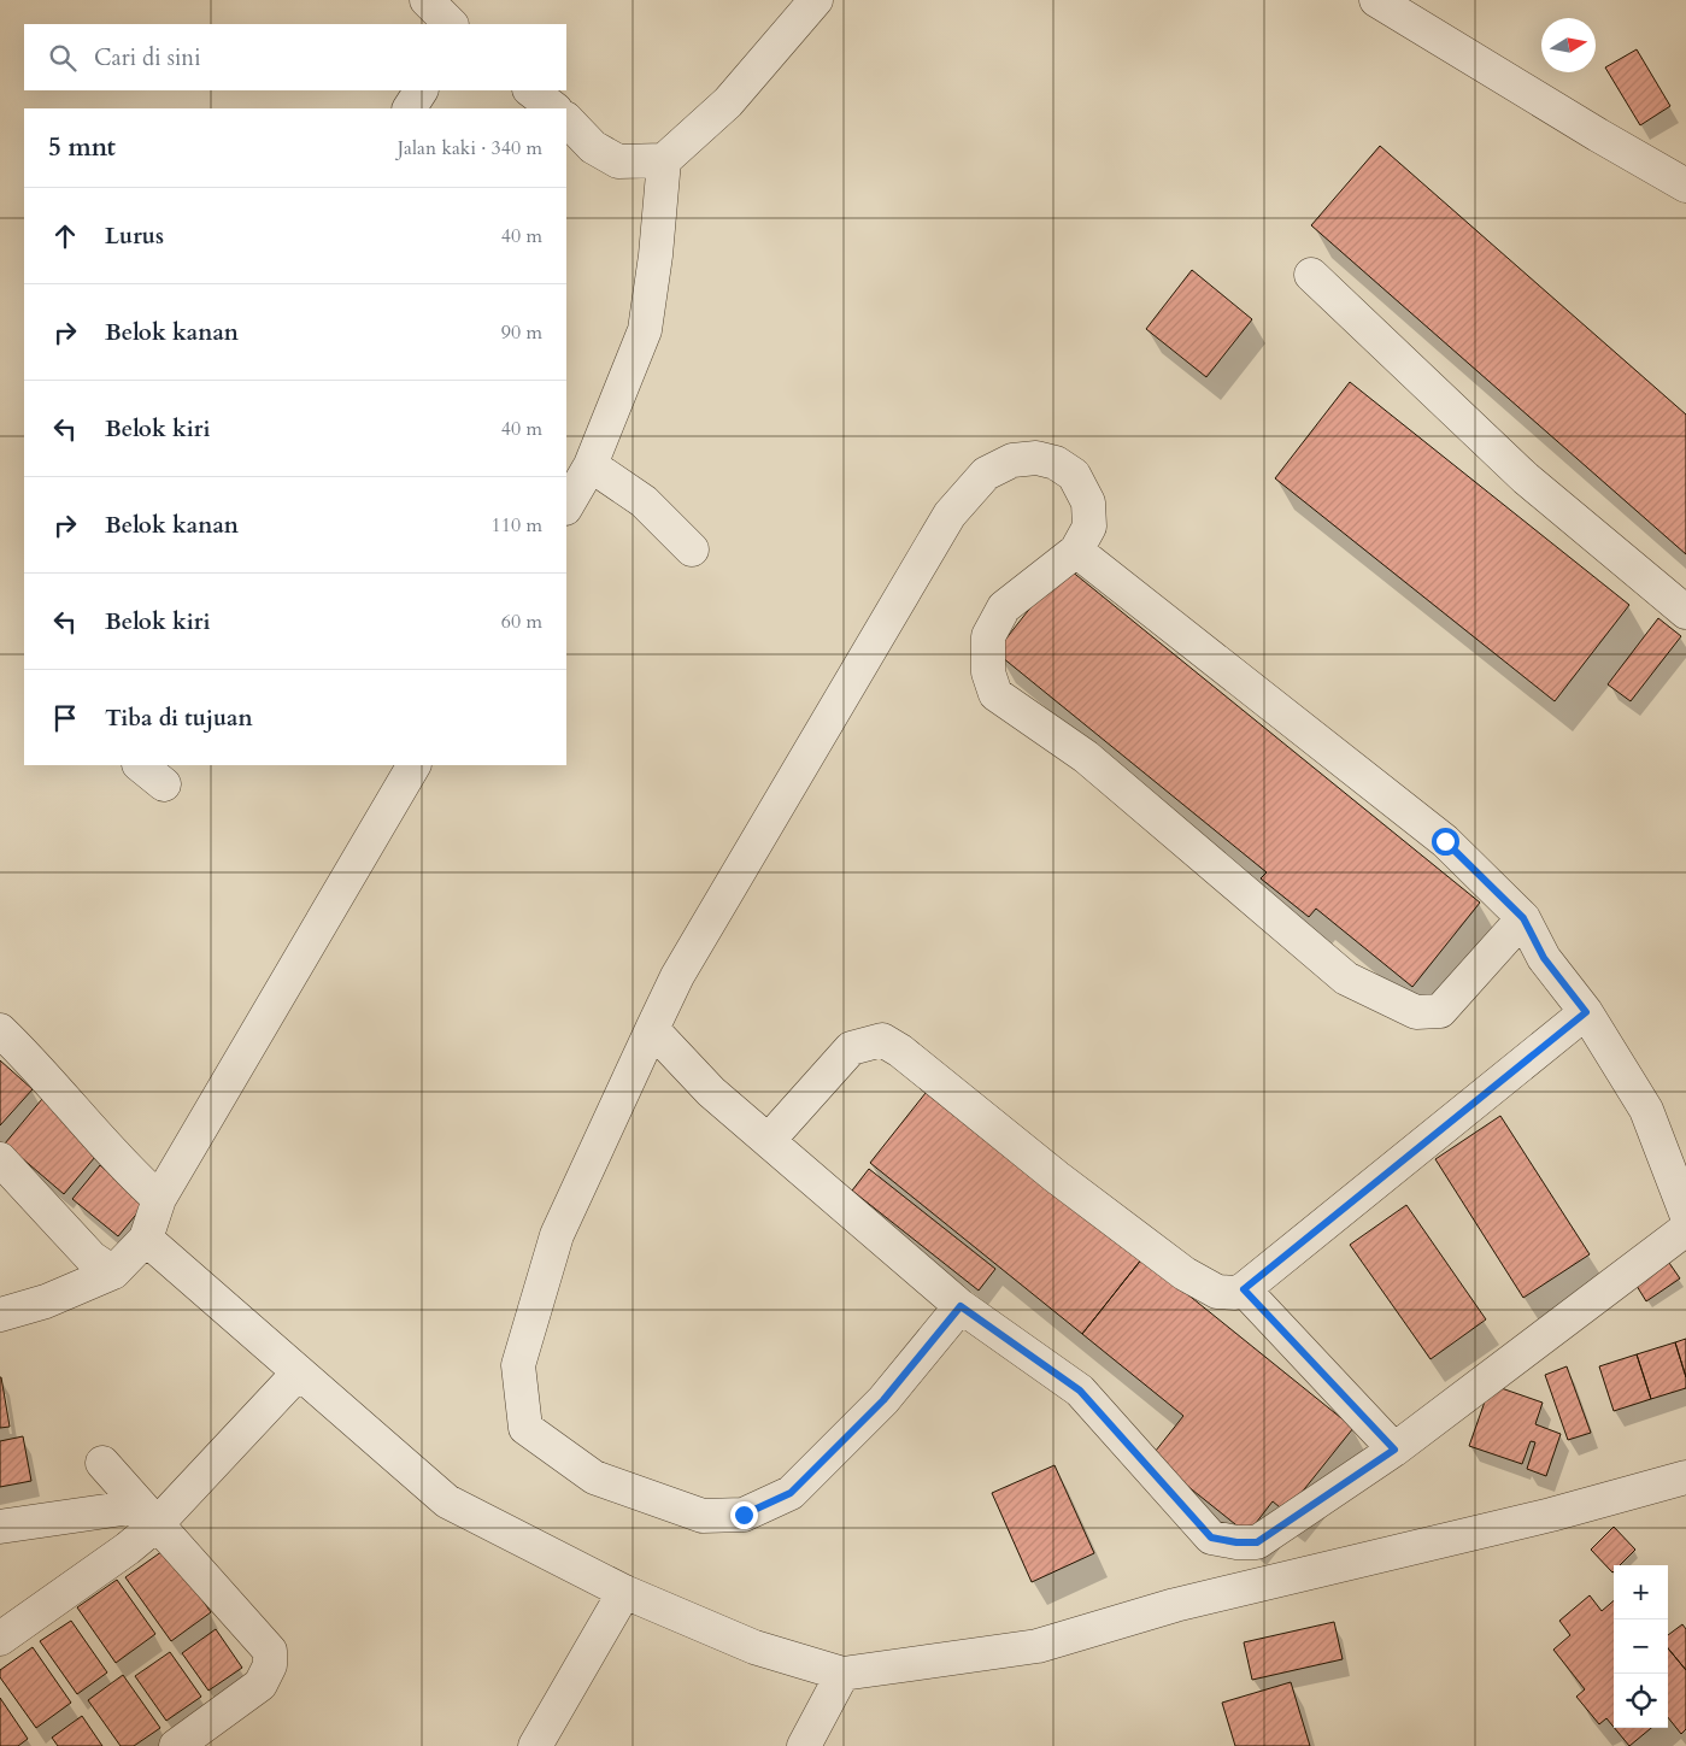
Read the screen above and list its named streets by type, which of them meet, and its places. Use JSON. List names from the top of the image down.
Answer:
{
  "north": "right",
  "page": {
    "search": "Cari di sini",
    "heading": ["5 mnt", "Jalan kaki · 340 m"],
    "list": [
      ["Lurus", "40 m"],
      ["Belok kanan", "90 m"],
      ["Belok kiri", "40 m"],
      ["Belok kanan", "110 m"],
      ["Belok kiri", "60 m"],
      "Tiba di tujuan"
    ],
    "map_buttons": ["+", "−"]
  }
}
